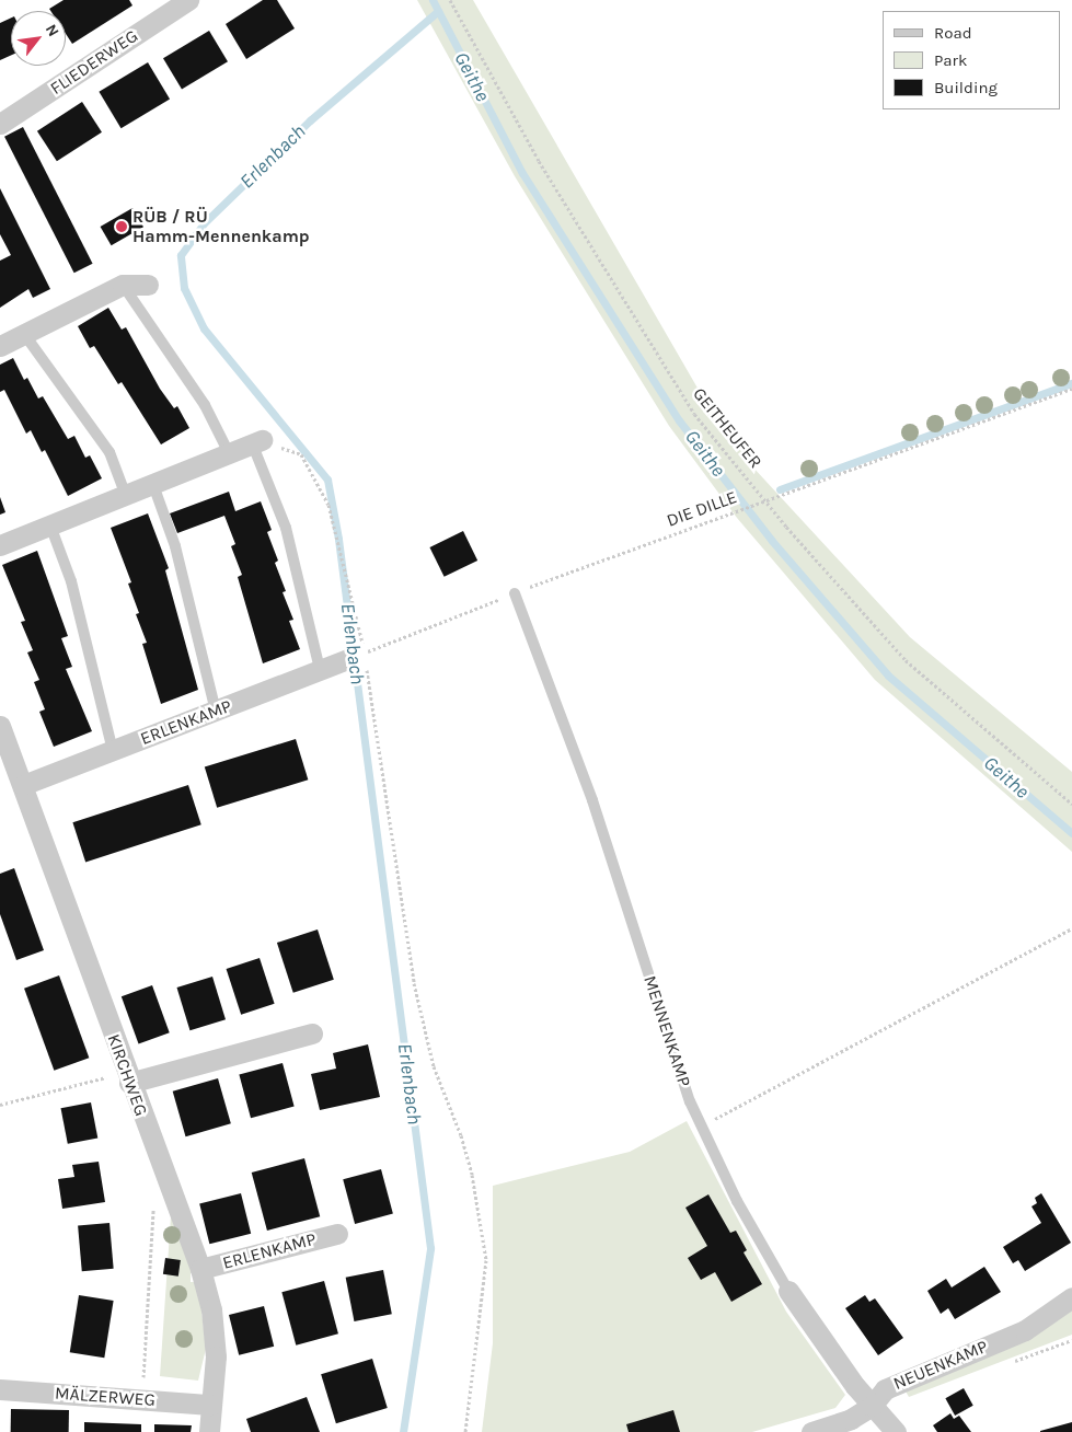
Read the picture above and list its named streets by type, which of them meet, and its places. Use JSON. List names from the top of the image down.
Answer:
{
  "streets": {
    "street": [
      "FLIEDERWEG",
      "ERLENKAMP",
      "MENNENKAMP",
      "KIRCHWEG",
      "NEUENKAMP",
      "MÄLZERWEG"
    ],
    "path": ["GEITHEUFER", "DIE DILLE"]
  },
  "crossings": [
    ["GEITHEUFER", "DIE DILLE"],
    ["DIE DILLE", "MENNENKAMP"],
    ["ERLENKAMP", "KIRCHWEG"],
    ["MENNENKAMP", "NEUENKAMP"],
    ["KIRCHWEG", "MÄLZERWEG"]
  ],
  "water": ["Geithe", "Erlenbach"],
  "places": ["RÜB / RÜ Hamm-Mennenkamp"],
  "legend": ["Road", "Park", "Building"],
  "north": "top right"
}
